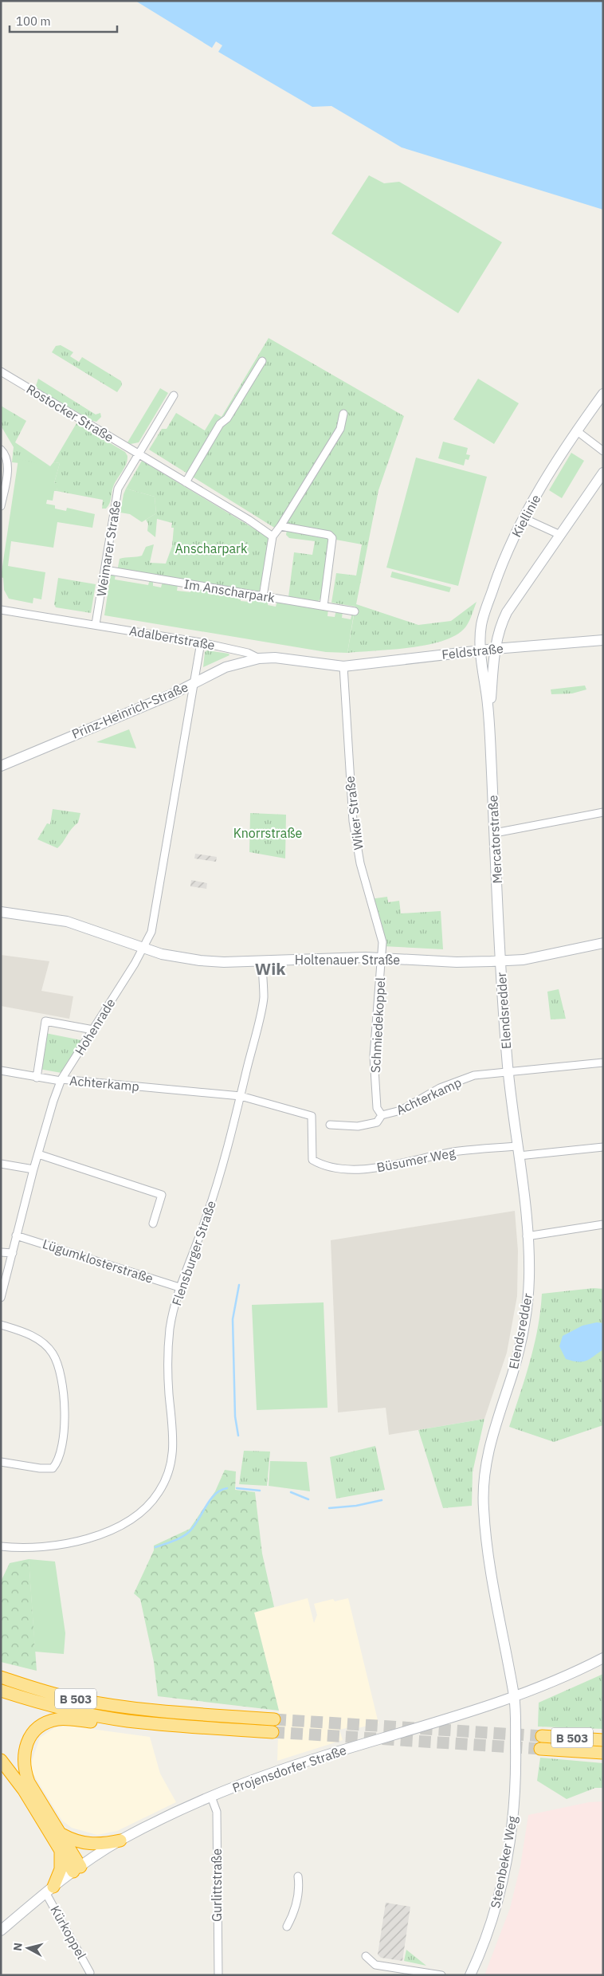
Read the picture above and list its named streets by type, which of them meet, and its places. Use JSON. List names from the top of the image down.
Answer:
{
  "streets": {
    "highway": ["B 503"],
    "main road": [
      "Kiellinie",
      "Adalbertstraße",
      "Feldstraße",
      "Prinz-Heinrich-Straße",
      "Mercatorstraße",
      "Holtenauer Straße",
      "Elendsredder",
      "Projensdorfer Straße",
      "Steenbeker Weg"
    ],
    "street": [
      "Rostocker Straße",
      "Weimarer Straße",
      "Im Anscharpark",
      "Wiker Straße",
      "Schmiedekoppel",
      "Hohenrade",
      "Achterkamp",
      "Büsumer Weg",
      "Flensburger Straße",
      "Lügumklosterstraße",
      "Gurlittstraße",
      "Kürkoppel"
    ]
  },
  "crossings": [
    ["Rostocker Straße", "Weimarer Straße"],
    ["Kiellinie", "Feldstraße"],
    ["Kiellinie", "Mercatorstraße"],
    ["Weimarer Straße", "Im Anscharpark"],
    ["Weimarer Straße", "Adalbertstraße"],
    ["Adalbertstraße", "Feldstraße"],
    ["Adalbertstraße", "Prinz-Heinrich-Straße"],
    ["Adalbertstraße", "Wiker Straße"],
    ["Feldstraße", "Wiker Straße"],
    ["Feldstraße", "Mercatorstraße"],
    ["Wiker Straße", "Holtenauer Straße"],
    ["Wiker Straße", "Schmiedekoppel"],
    ["Mercatorstraße", "Holtenauer Straße"],
    ["Mercatorstraße", "Elendsredder"],
    ["Holtenauer Straße", "Elendsredder"],
    ["Holtenauer Straße", "Schmiedekoppel"],
    ["Holtenauer Straße", "Hohenrade"],
    ["Holtenauer Straße", "Flensburger Straße"],
    ["Elendsredder", "Achterkamp"],
    ["Elendsredder", "Büsumer Weg"],
    ["Elendsredder", "Projensdorfer Straße"],
    ["Elendsredder", "Steenbeker Weg"],
    ["Schmiedekoppel", "Achterkamp"],
    ["Hohenrade", "Achterkamp"],
    ["Hohenrade", "Lügumklosterstraße"],
    ["Achterkamp", "Büsumer Weg"],
    ["Achterkamp", "Flensburger Straße"],
    ["Flensburger Straße", "Lügumklosterstraße"],
    ["Projensdorfer Straße", "Steenbeker Weg"],
    ["Projensdorfer Straße", "Gurlittstraße"],
    ["Projensdorfer Straße", "Kürkoppel"]
  ],
  "districts": ["Wik"],
  "parks": ["Anscharpark", "Knorrstraße"],
  "scale_bar": "100 m",
  "north": "left"
}
